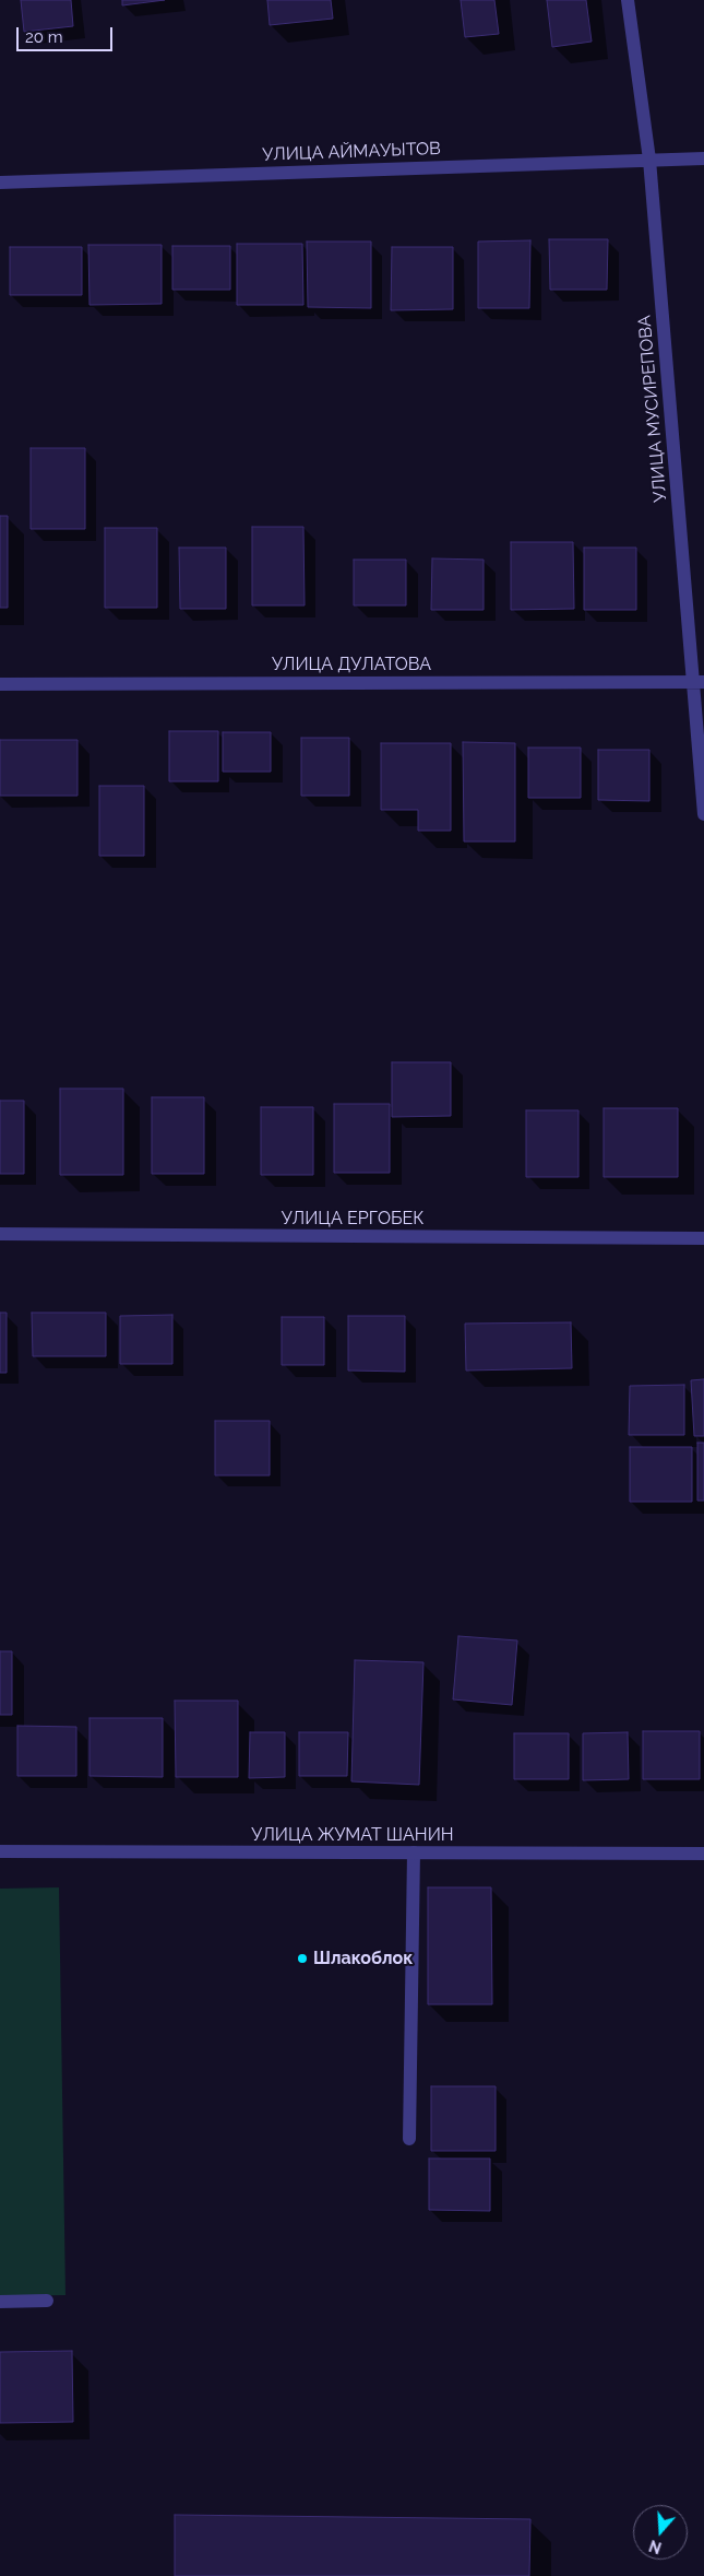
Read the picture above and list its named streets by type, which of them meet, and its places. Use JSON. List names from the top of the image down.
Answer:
{
  "streets": {
    "street": [
      "УЛИЦА АЙМАУЫТОВ",
      "УЛИЦА МУСИРЕПОВА",
      "УЛИЦА ДУЛАТОВА",
      "УЛИЦА ЕРГОБЕК",
      "УЛИЦА ЖУМАТ ШАНИН"
    ]
  },
  "crossings": [
    ["УЛИЦА АЙМАУЫТОВ", "УЛИЦА МУСИРЕПОВА"],
    ["УЛИЦА МУСИРЕПОВА", "УЛИЦА ДУЛАТОВА"]
  ],
  "places": ["Шлакоблок"],
  "scale_bar": "20 m",
  "north": "bottom"
}
